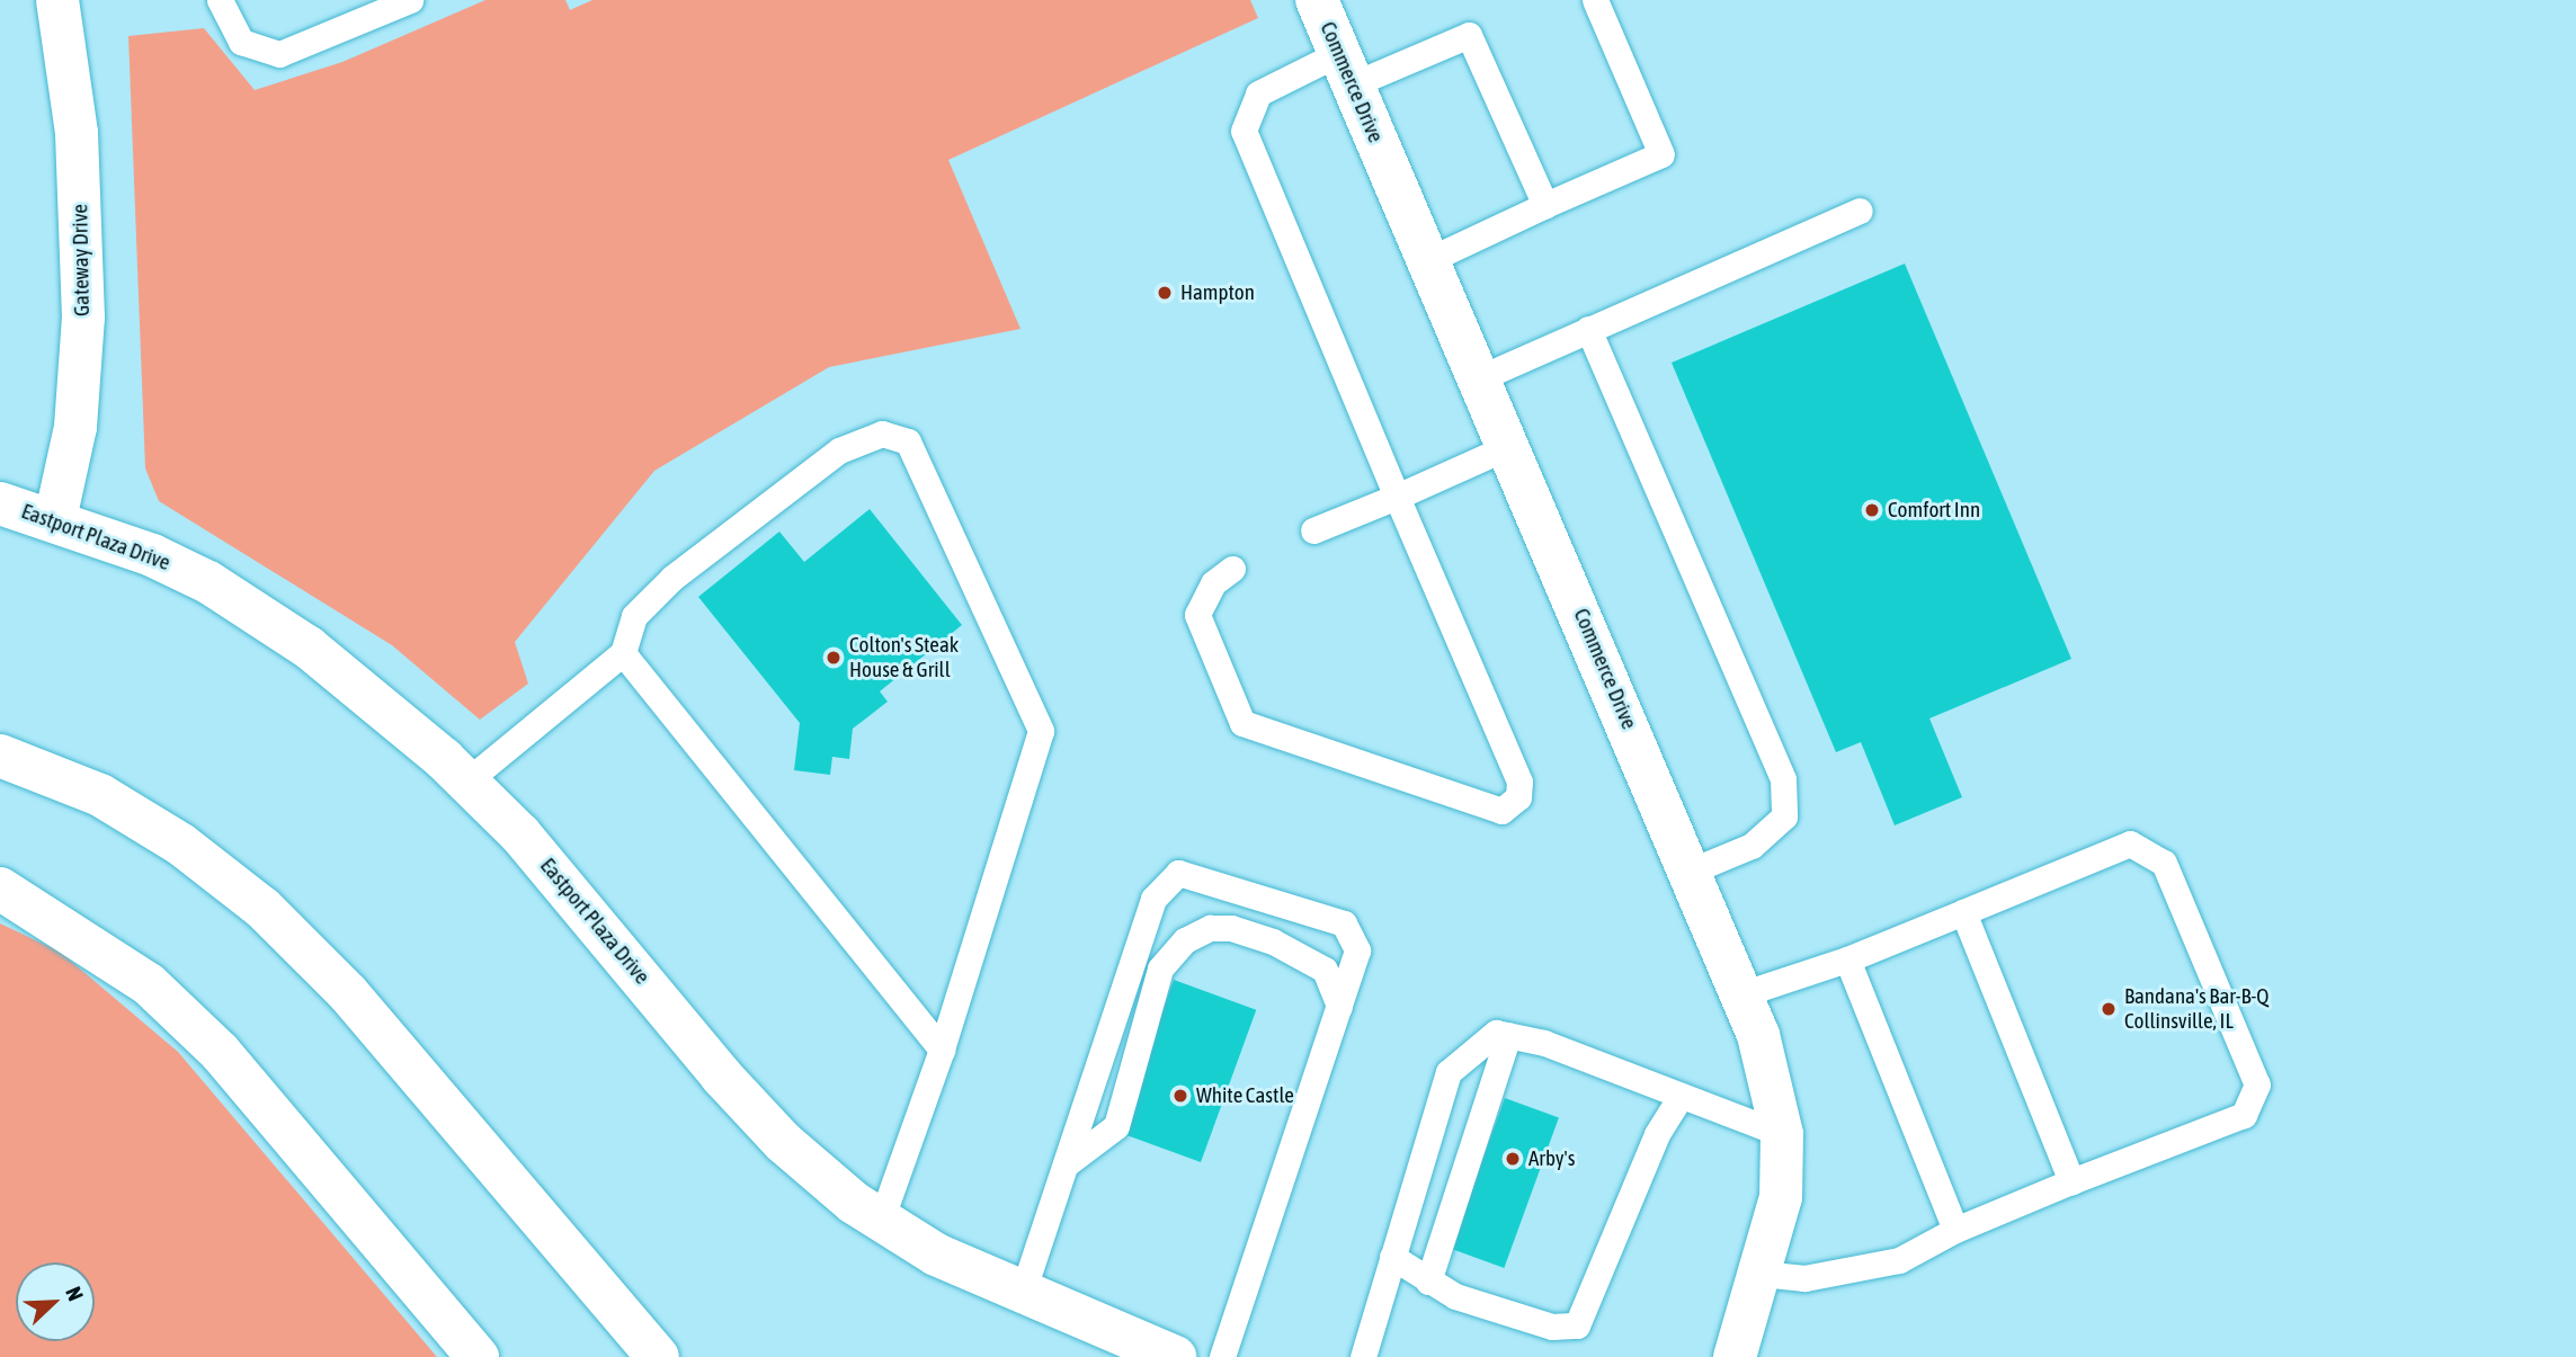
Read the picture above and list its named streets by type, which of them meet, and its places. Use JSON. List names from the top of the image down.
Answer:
{
  "streets": {
    "main road": ["Commerce Drive", "Gateway Drive", "Eastport Plaza Drive"]
  },
  "crossings": [
    ["Gateway Drive", "Eastport Plaza Drive"]
  ],
  "places": [
    "Hampton",
    "Comfort Inn",
    "Colton's Steak House & Grill",
    "Bandana's Bar-B-Q Collinsville, IL",
    "White Castle",
    "Arby's"
  ],
  "north": "top right"
}
